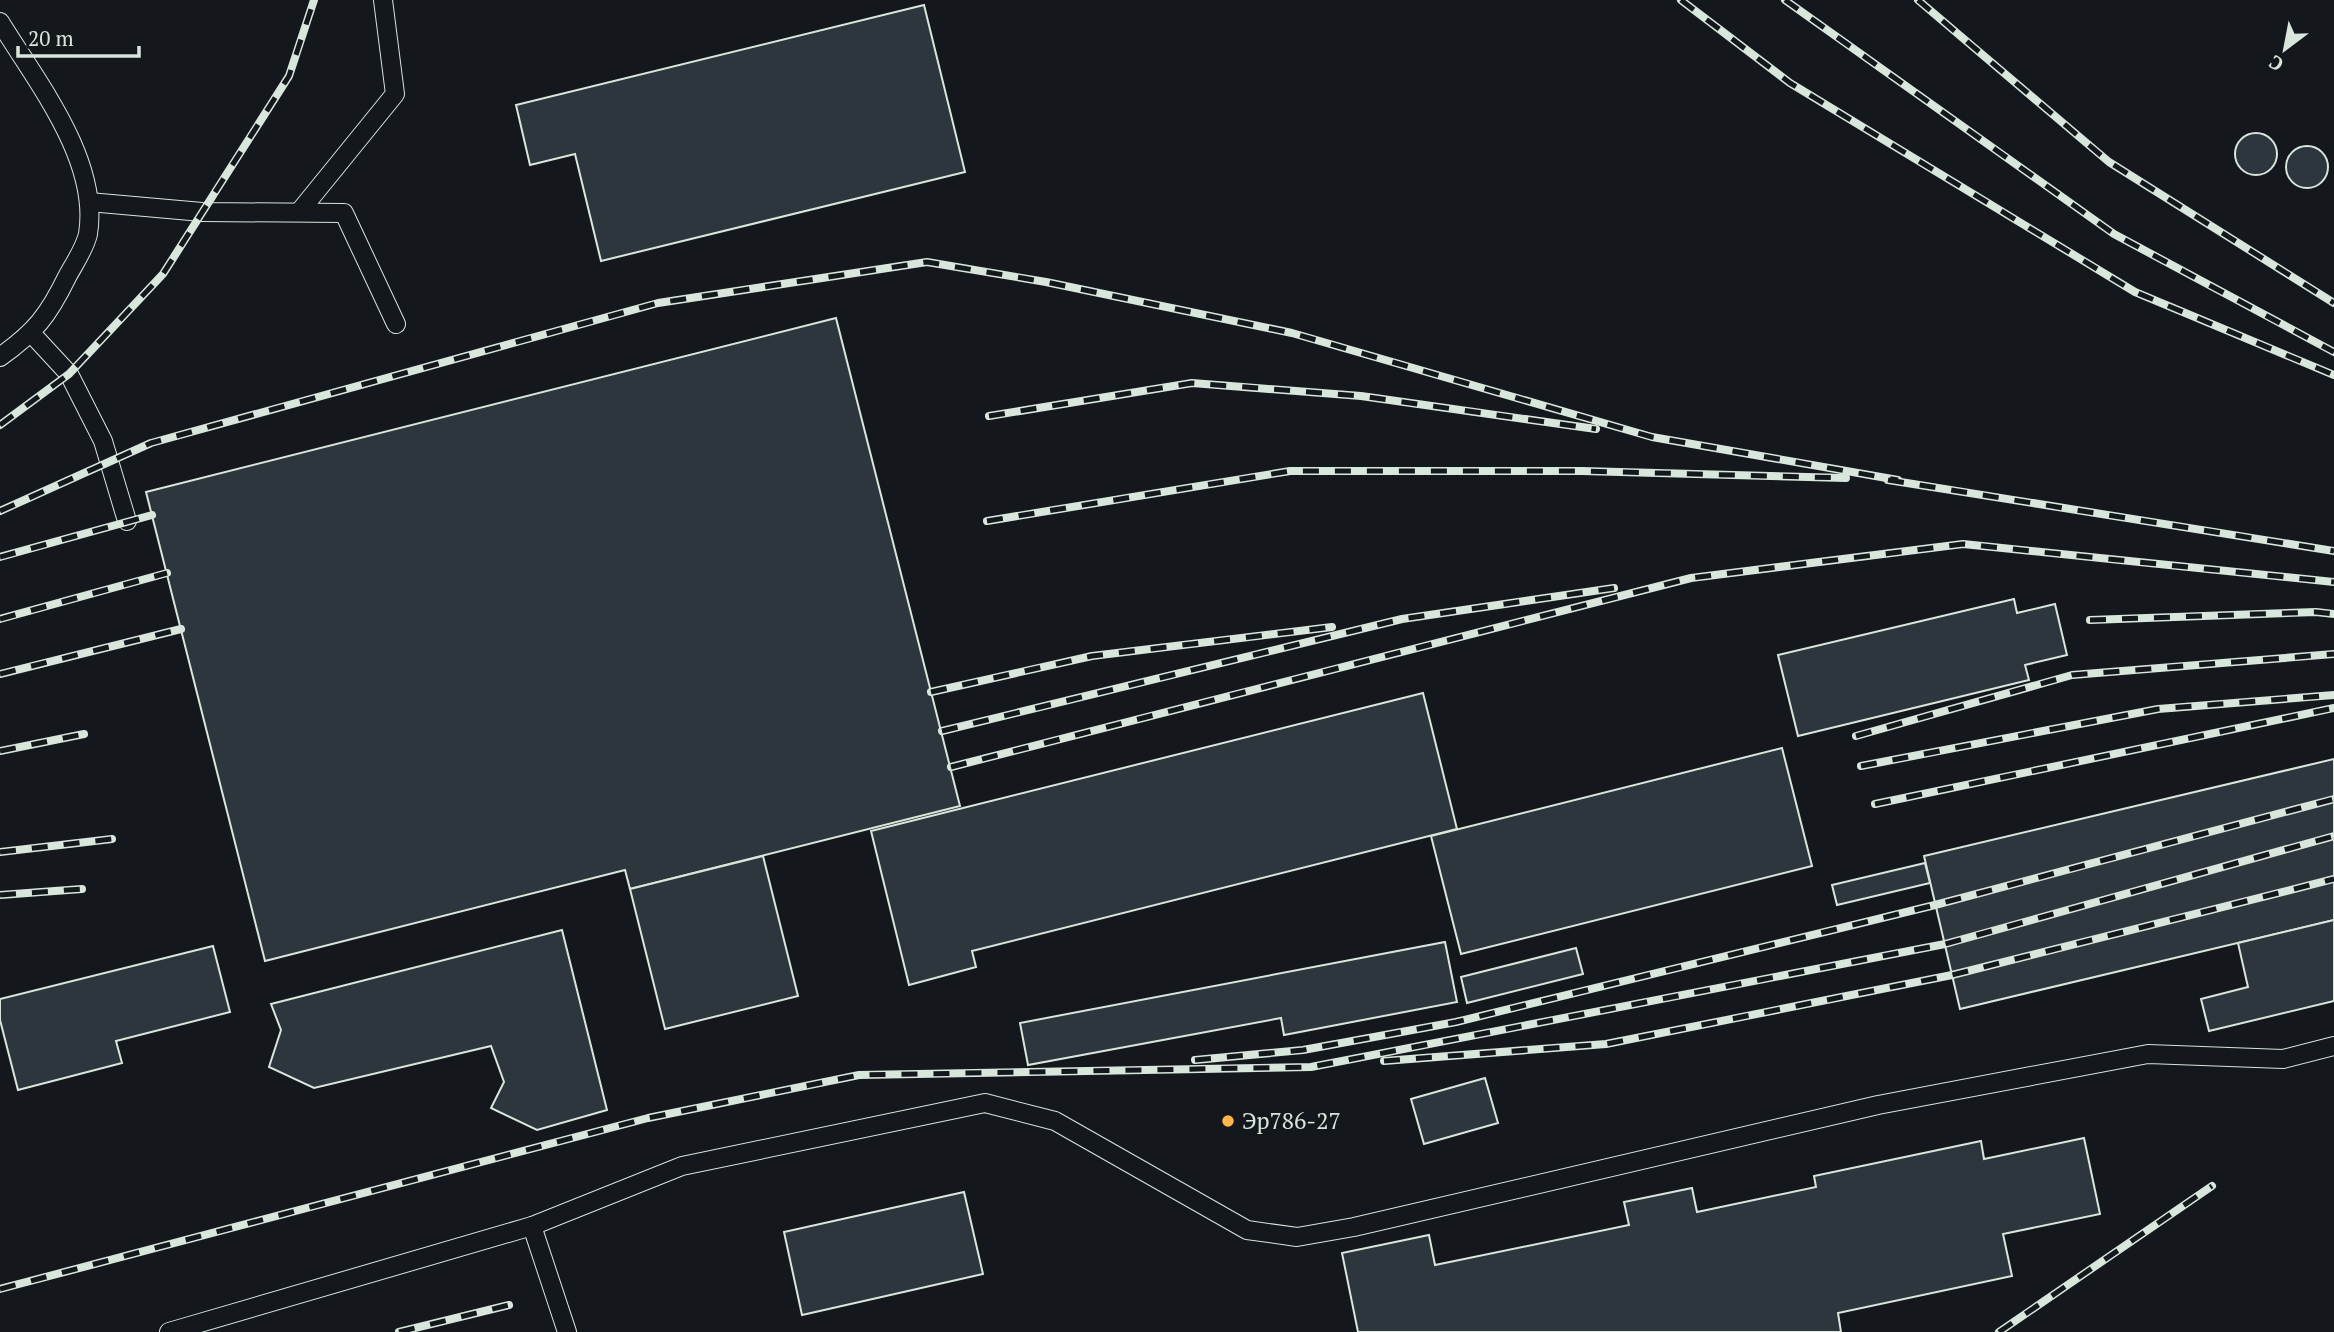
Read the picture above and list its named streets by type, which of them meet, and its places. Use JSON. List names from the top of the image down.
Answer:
{
  "places": ["Эр786-27"],
  "scale_bar": "20 m",
  "north": "bottom left"
}
